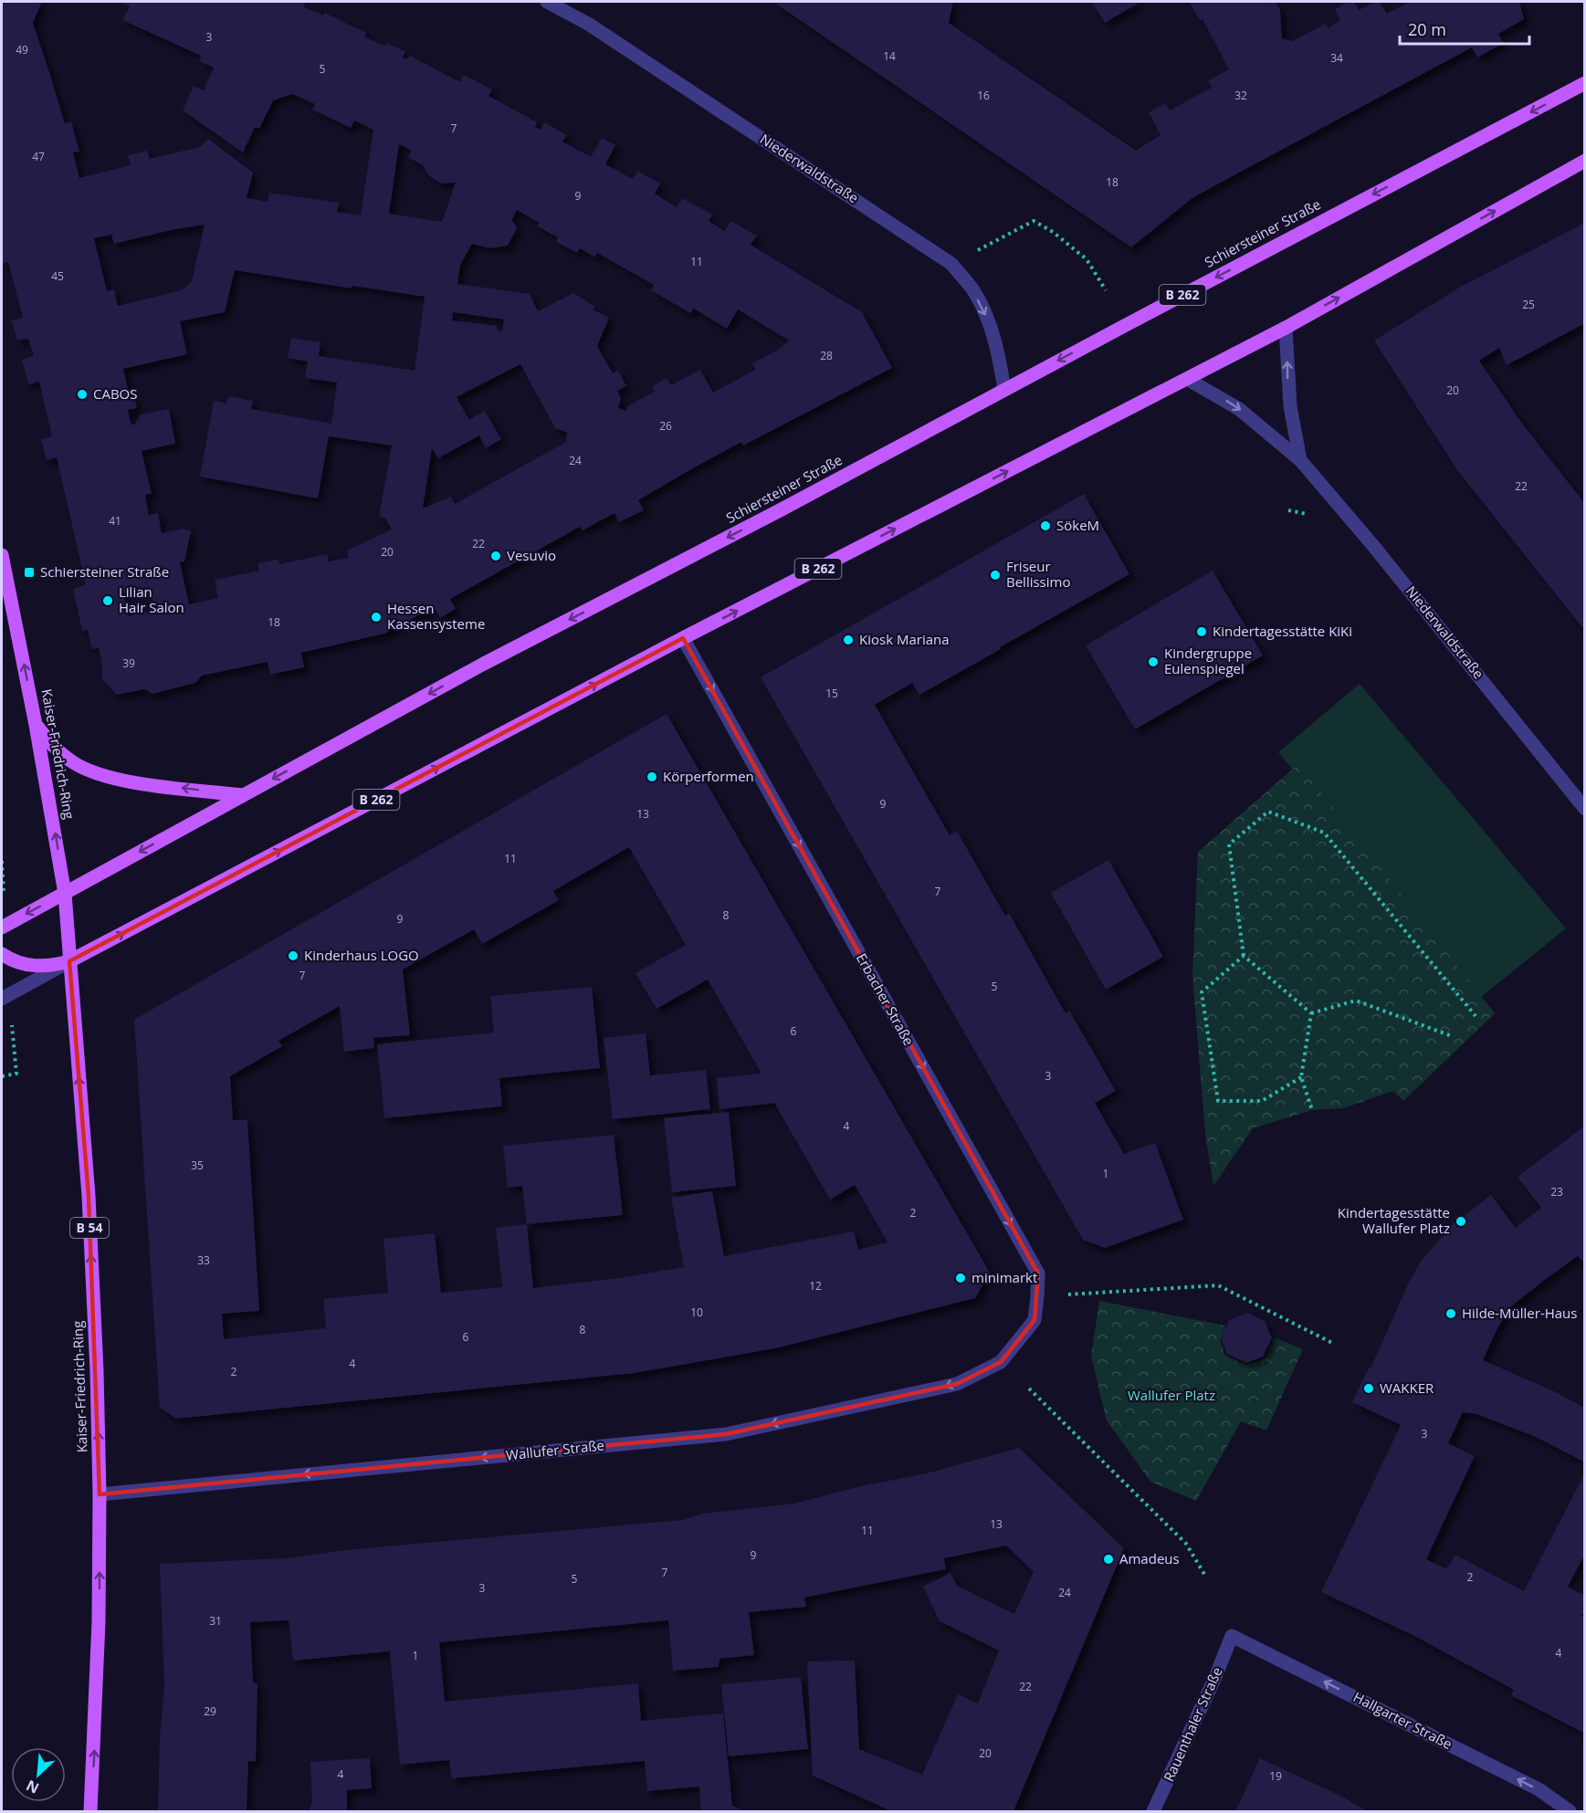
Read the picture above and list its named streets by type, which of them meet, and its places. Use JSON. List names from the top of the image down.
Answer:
{
  "streets": {
    "main road": [
      "Schiersteiner Straße",
      "B 262",
      "Kaiser-Friedrich-Ring",
      "B 54"
    ],
    "street": [
      "Niederwaldstraße",
      "Erbacher Straße",
      "Wallufer Straße",
      "Hallgarter Straße",
      "Rauenthaler Straße"
    ]
  },
  "crossings": [
    ["Niederwaldstraße", "Schiersteiner Straße"],
    ["Niederwaldstraße", "B 262"],
    ["Schiersteiner Straße", "Kaiser-Friedrich-Ring"],
    ["B 262", "Kaiser-Friedrich-Ring"],
    ["B 262", "Erbacher Straße"],
    ["Kaiser-Friedrich-Ring", "Wallufer Straße"],
    ["Erbacher Straße", "Wallufer Straße"],
    ["Hallgarter Straße", "Rauenthaler Straße"]
  ],
  "one_way": [
    "Kaiser-Friedrich-Ring",
    "Erbacher Straße",
    "Wallufer Straße",
    "Hallgarter Straße"
  ],
  "parks": ["Wallufer Platz"],
  "places": {
    "other": [
      "CABOS",
      "SökeM",
      "Vesuvio",
      "Friseur Bellissimo",
      "Lilian Hair Salon",
      "Hessen Kassensysteme",
      "Kindertagesstätte KiKi",
      "Kiosk Mariana",
      "Kindergruppe Eulenspiegel",
      "Körperformen",
      "Kinderhaus LOGO",
      "Kindertagesstätte Wallufer Platz",
      "minimarkt",
      "Hilde-Müller-Haus",
      "WAKKER",
      "Amadeus"
    ],
    "transit": ["Schiersteiner Straße"]
  },
  "house_numbers": [
    "3",
    "49",
    "14",
    "34",
    "5",
    "16",
    "32",
    "7",
    "47",
    "18",
    "9",
    "11",
    "45",
    "25",
    "28",
    "20",
    "26",
    "24",
    "22",
    "41",
    "22",
    "20",
    "18",
    "39",
    "15",
    "9",
    "13",
    "11",
    "7",
    "8",
    "9",
    "7",
    "5",
    "6",
    "3",
    "4",
    "35",
    "1",
    "23",
    "2",
    "33",
    "12",
    "10",
    "8",
    "6",
    "4",
    "2",
    "3",
    "13",
    "11",
    "9",
    "7",
    "2",
    "5",
    "3",
    "24",
    "31",
    "4",
    "1",
    "22",
    "29",
    "20",
    "4",
    "19"
  ],
  "scale_bar": "20 m",
  "north": "bottom left"
}
